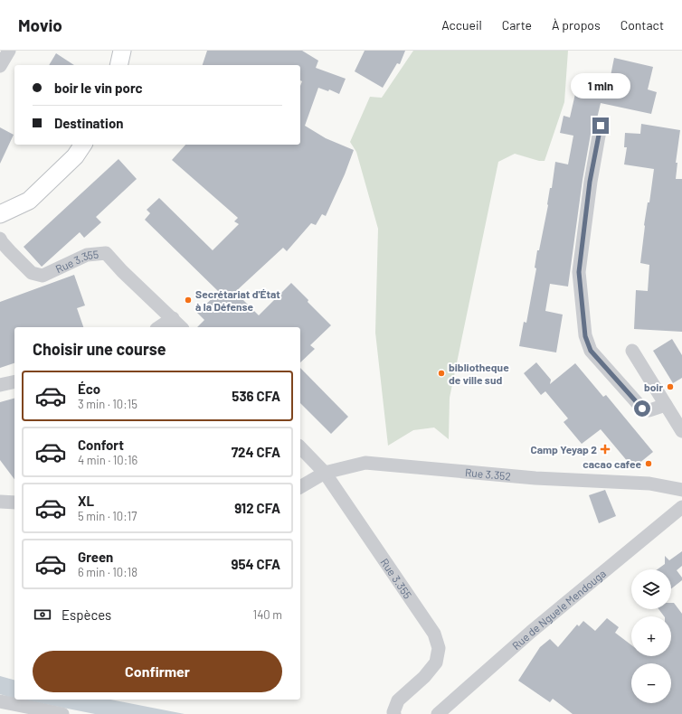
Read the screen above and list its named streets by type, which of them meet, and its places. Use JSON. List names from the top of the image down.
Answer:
{
  "streets": {
    "street": ["Rue 3.355", "Rue 3.352", "Rue de Nguele Mendouga"]
  },
  "crossings": [
    ["Rue 3.355", "Rue 3.352"]
  ],
  "places": {
    "other": [
      "Secrétariat d'État à la Défense",
      "bibliotheque de ville sud",
      "boir",
      "cacao cafee"
    ],
    "health": ["Camp Yeyap 2"]
  },
  "page": {
    "header": "Movio",
    "nav": [
      "Accueil",
      "Carte",
      "À propos",
      "Contact"
    ],
    "banner": ["boir le vin porc", "Destination"],
    "bubble": "1 min",
    "heading": "Choisir une course",
    "list": [
      {
        "name": "Éco",
        "note": "3 min · 10:15",
        "value": "536 CFA"
      },
      {
        "name": "Confort",
        "note": "4 min · 10:16",
        "value": "724 CFA"
      },
      {
        "name": "XL",
        "note": "5 min · 10:17",
        "value": "912 CFA"
      },
      {
        "name": "Green",
        "note": "6 min · 10:18",
        "value": "954 CFA"
      }
    ],
    "map_buttons": ["+", "−"],
    "pay": ["Espèces", "140 m"],
    "buttons": "Confirmer"
  }
}
